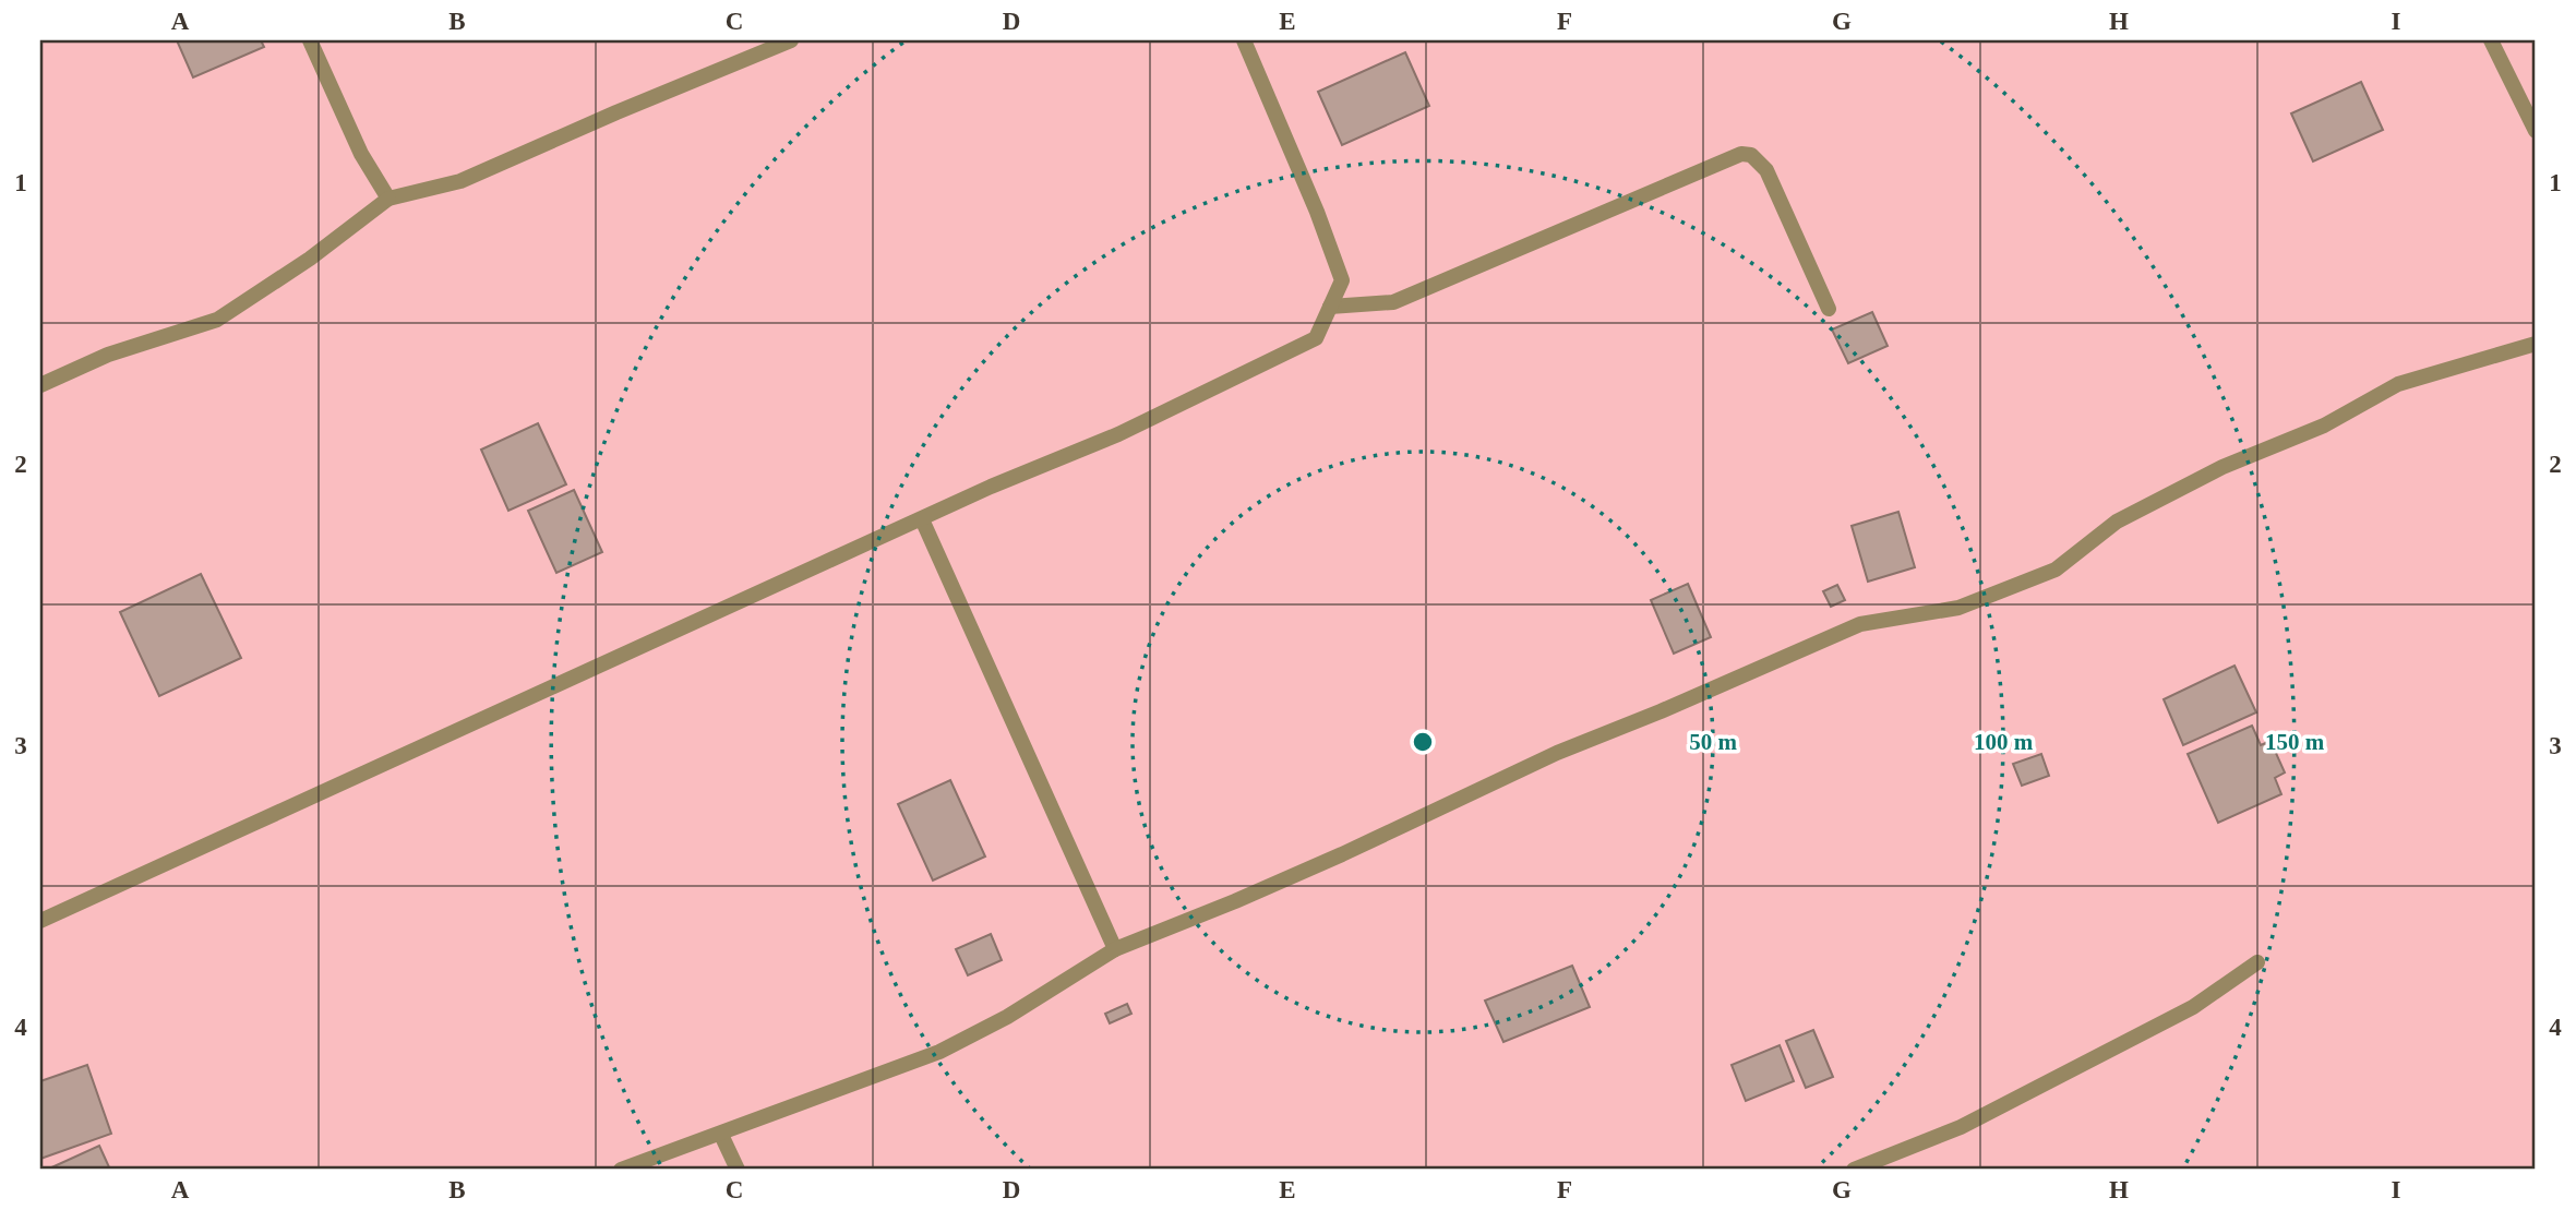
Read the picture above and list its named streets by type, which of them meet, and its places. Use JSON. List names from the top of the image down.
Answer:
{
  "grid": {
    "columns": [
      "A",
      "B",
      "C",
      "D",
      "E",
      "F",
      "G",
      "H",
      "I"
    ],
    "rows": [
      "1",
      "2",
      "3",
      "4"
    ]
  },
  "rings": ["50 m", "100 m", "150 m"]
}
